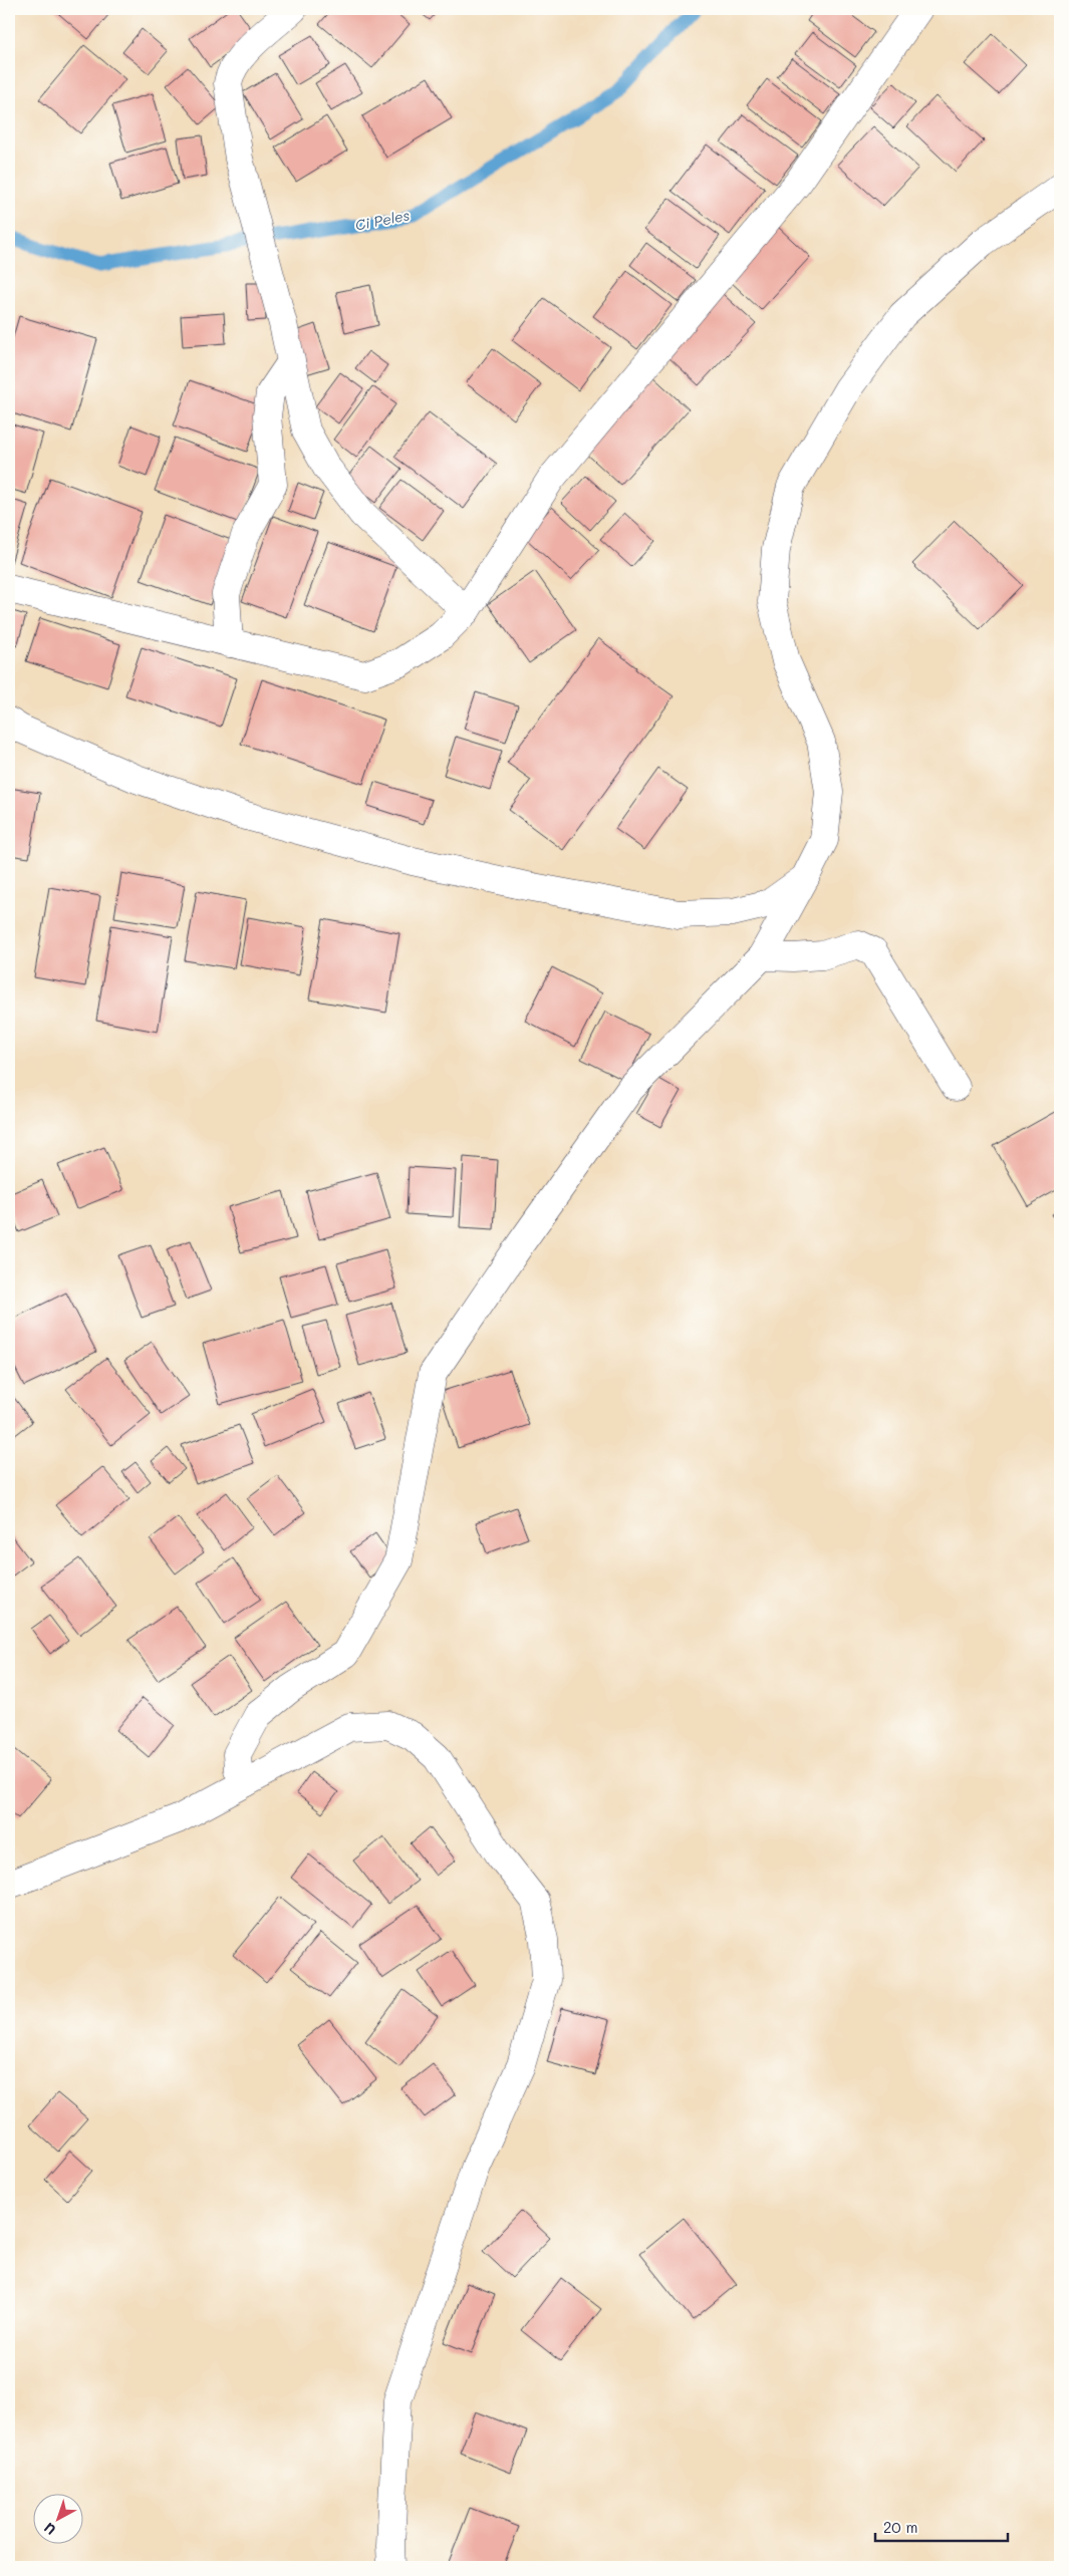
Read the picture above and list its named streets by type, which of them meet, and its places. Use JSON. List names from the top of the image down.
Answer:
{
  "water": ["Ci Peles"],
  "scale_bar": "20 m",
  "north": "bottom left"
}
